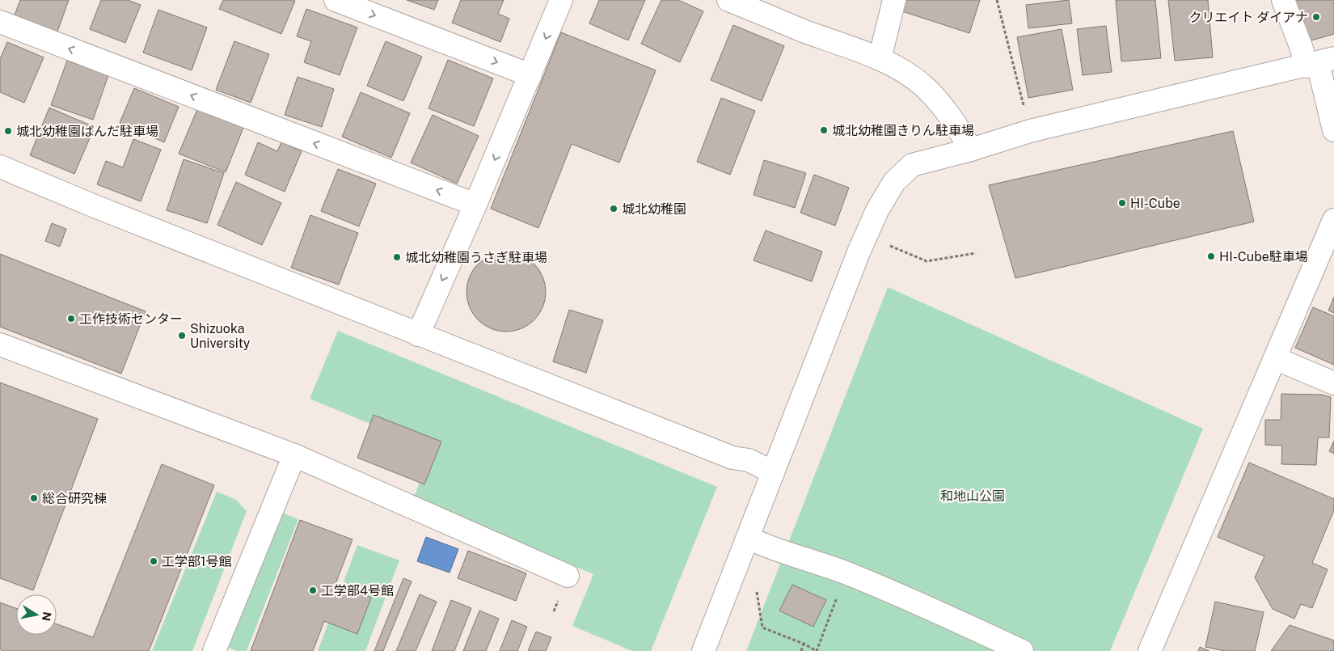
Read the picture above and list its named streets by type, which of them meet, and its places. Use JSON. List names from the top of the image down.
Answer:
{
  "parks": ["和地山公園"],
  "places": [
    "クリエイト ダイアナ",
    "城北幼稚園きりん駐車場",
    "城北幼稚園ぱんだ駐車場",
    "HI-Cube",
    "城北幼稚園",
    "HI-Cube駐車場",
    "城北幼稚園うさぎ駐車場",
    "工作技術センター",
    "Shizuoka University",
    "総合研究棟",
    "工学部1号館",
    "工学部4号館"
  ],
  "north": "right"
}
